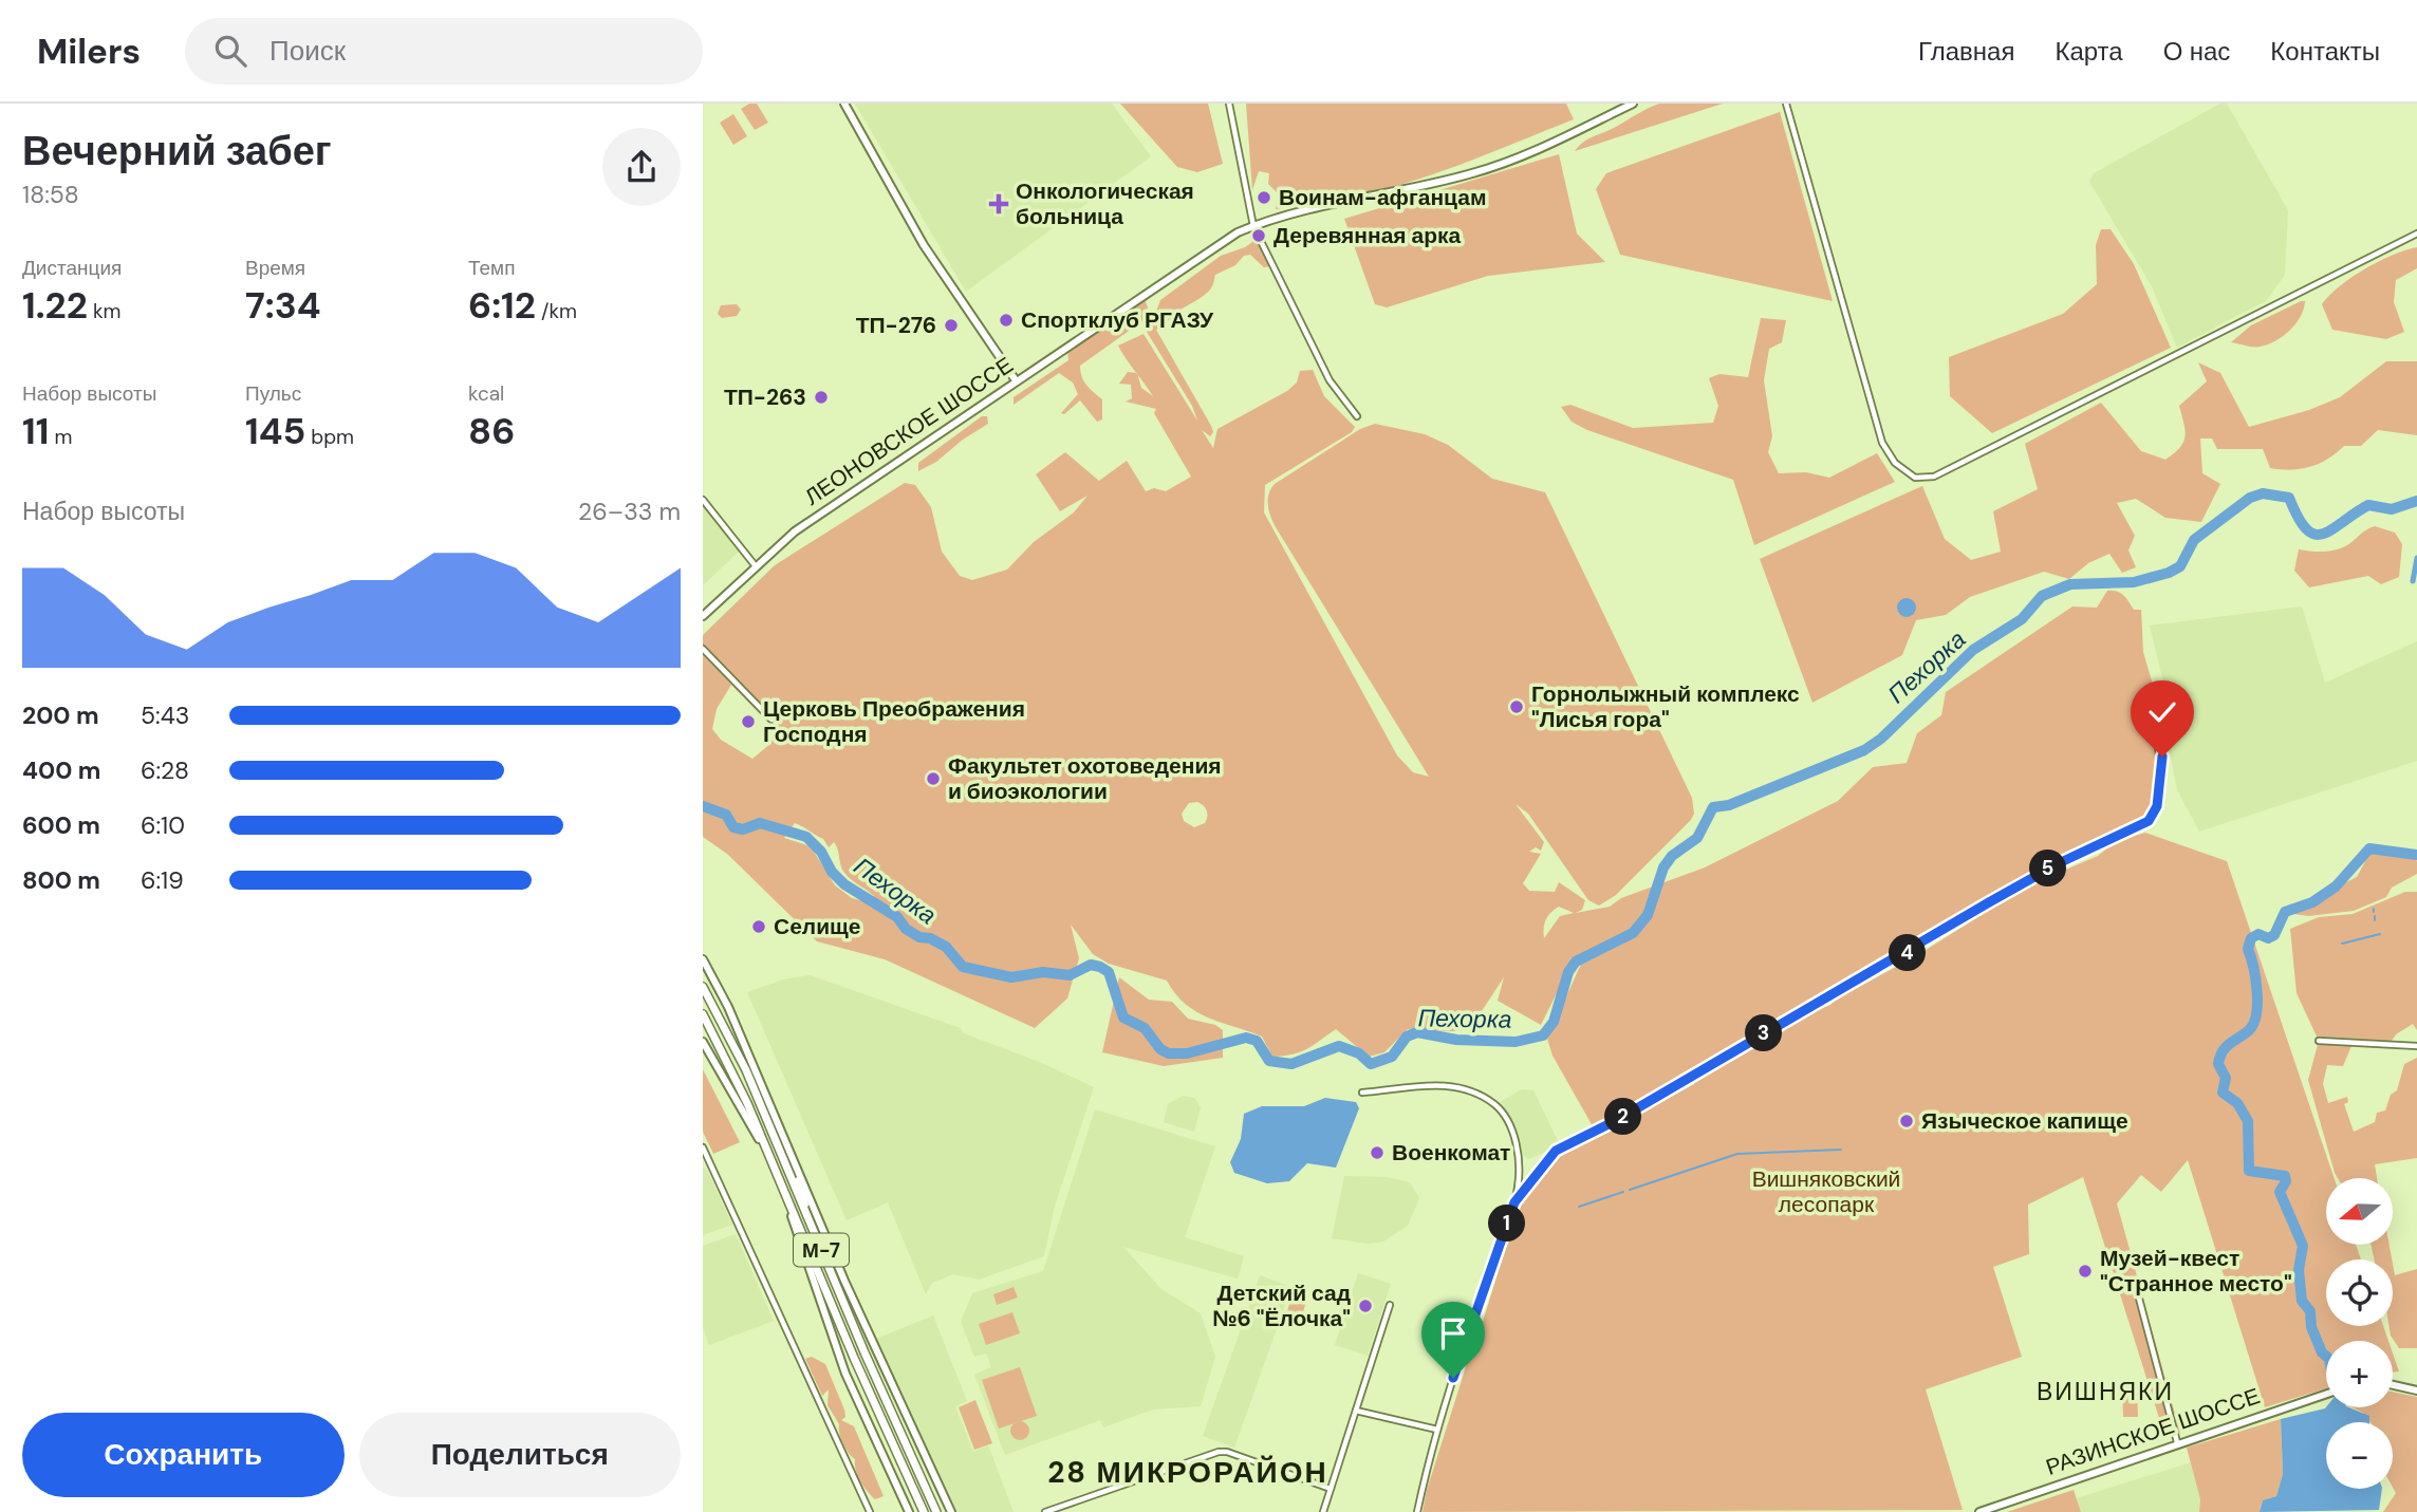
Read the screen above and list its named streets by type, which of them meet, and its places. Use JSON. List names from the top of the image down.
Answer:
{
  "streets": {
    "highway": ["М-7"],
    "main road": ["ЛЕОНОВСКОЕ ШОССЕ", "РАЗИНСКОЕ ШОССЕ"]
  },
  "districts": ["ВИШНЯКИ", "28 МИКРОРАЙОН"],
  "water": ["Пехорка"],
  "parks": ["Вишняковский лесопарк"],
  "places": {
    "other": [
      "Воинам-афганцам",
      "Деревянная арка",
      "Спортклуб РГАЗУ",
      "ТП-276",
      "ТП-263",
      "Горнолыжный комплекс \"Лисья гора\"",
      "Церковь Преображения Господня",
      "Факультет охотоведения и биоэкологии",
      "Селище",
      "Языческое капище",
      "Военкомат",
      "Музей-квест \"Странное место\"",
      "Детский сад №6 \"Ёлочка\""
    ],
    "health": ["Онкологическая больница"]
  },
  "north": "left",
  "page": {
    "header": "Milers",
    "search": "Поиск",
    "nav": [
      "Главная",
      "Карта",
      "О нас",
      "Контакты"
    ],
    "heading": ["Вечерний забег", "18:58"],
    "stats": [
      ["Дистанция", "1.22 km"],
      ["Время", "7:34"],
      ["Темп", "6:12 /km"],
      ["Набор высоты", "11 m"],
      ["Пульс", "145 bpm"],
      ["kcal", "86"]
    ],
    "chart": ["Набор высоты", "26–33 m"],
    "list": [
      {
        "name": "200 m",
        "note": "5:43"
      },
      {
        "name": "400 m",
        "note": "6:28"
      },
      {
        "name": "600 m",
        "note": "6:10"
      },
      {
        "name": "800 m",
        "note": "6:19"
      }
    ],
    "pins": [
      "5",
      "4",
      "3",
      "2",
      "1"
    ],
    "map_buttons": ["+", "−"],
    "buttons": ["Сохранить", "Поделиться"]
  }
}
